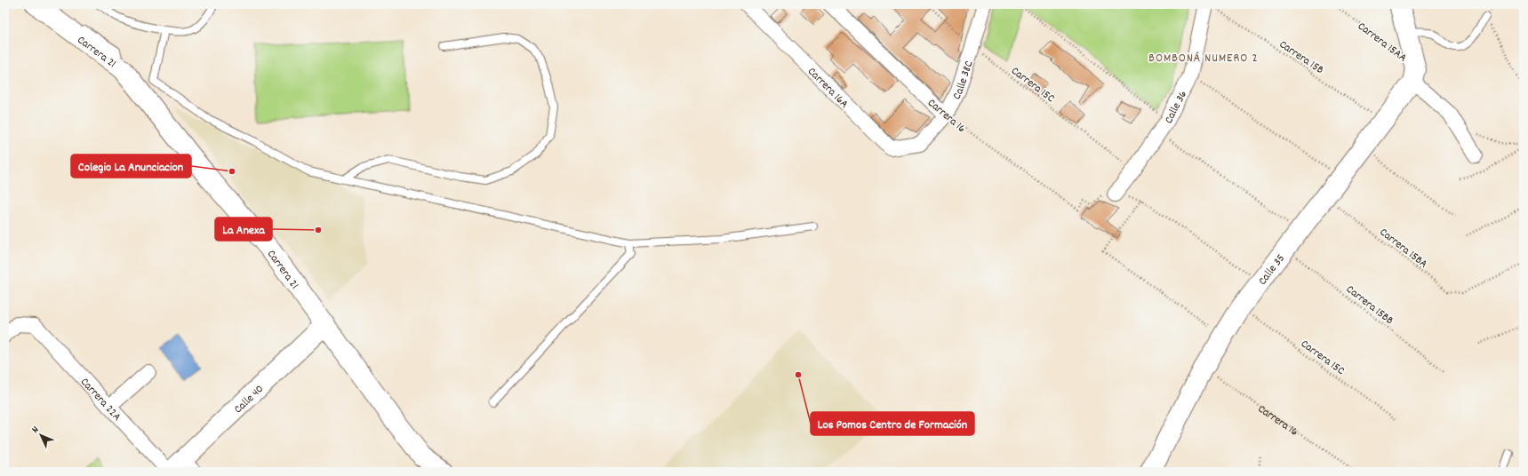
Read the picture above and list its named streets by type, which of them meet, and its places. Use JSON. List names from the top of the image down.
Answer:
{
  "streets": {
    "street": [
      "Carrera 21",
      "Calle 38C",
      "Carrera 16A",
      "Calle 36",
      "Carrera 16",
      "Calle 35",
      "Carrera 22A",
      "Calle 40"
    ],
    "path": [
      "Carrera 15AA",
      "Carrera 15B",
      "Carrera 15C",
      "Carrera 15BA",
      "Carrera 15BB"
    ]
  },
  "crossings": [
    ["Carrera 15AA", "Calle 35"],
    ["Carrera 21", "Calle 40"],
    ["Carrera 15B", "Calle 36"],
    ["Carrera 15B", "Calle 35"],
    ["Calle 38C", "Carrera 15C"],
    ["Calle 38C", "Carrera 16A"],
    ["Calle 38C", "Carrera 16"],
    ["Carrera 15C", "Calle 36"],
    ["Carrera 15C", "Calle 35"],
    ["Calle 36", "Carrera 16"],
    ["Carrera 16", "Calle 35"],
    ["Carrera 15BA", "Calle 35"],
    ["Calle 35", "Carrera 15BB"],
    ["Carrera 22A", "Calle 40"]
  ],
  "districts": ["BOMBONÁ NUMERO 2"],
  "places": ["Colegio La Anunciacion", "La Anexa", "Los Pomos Centro de Formación"],
  "north": "top left"
}
